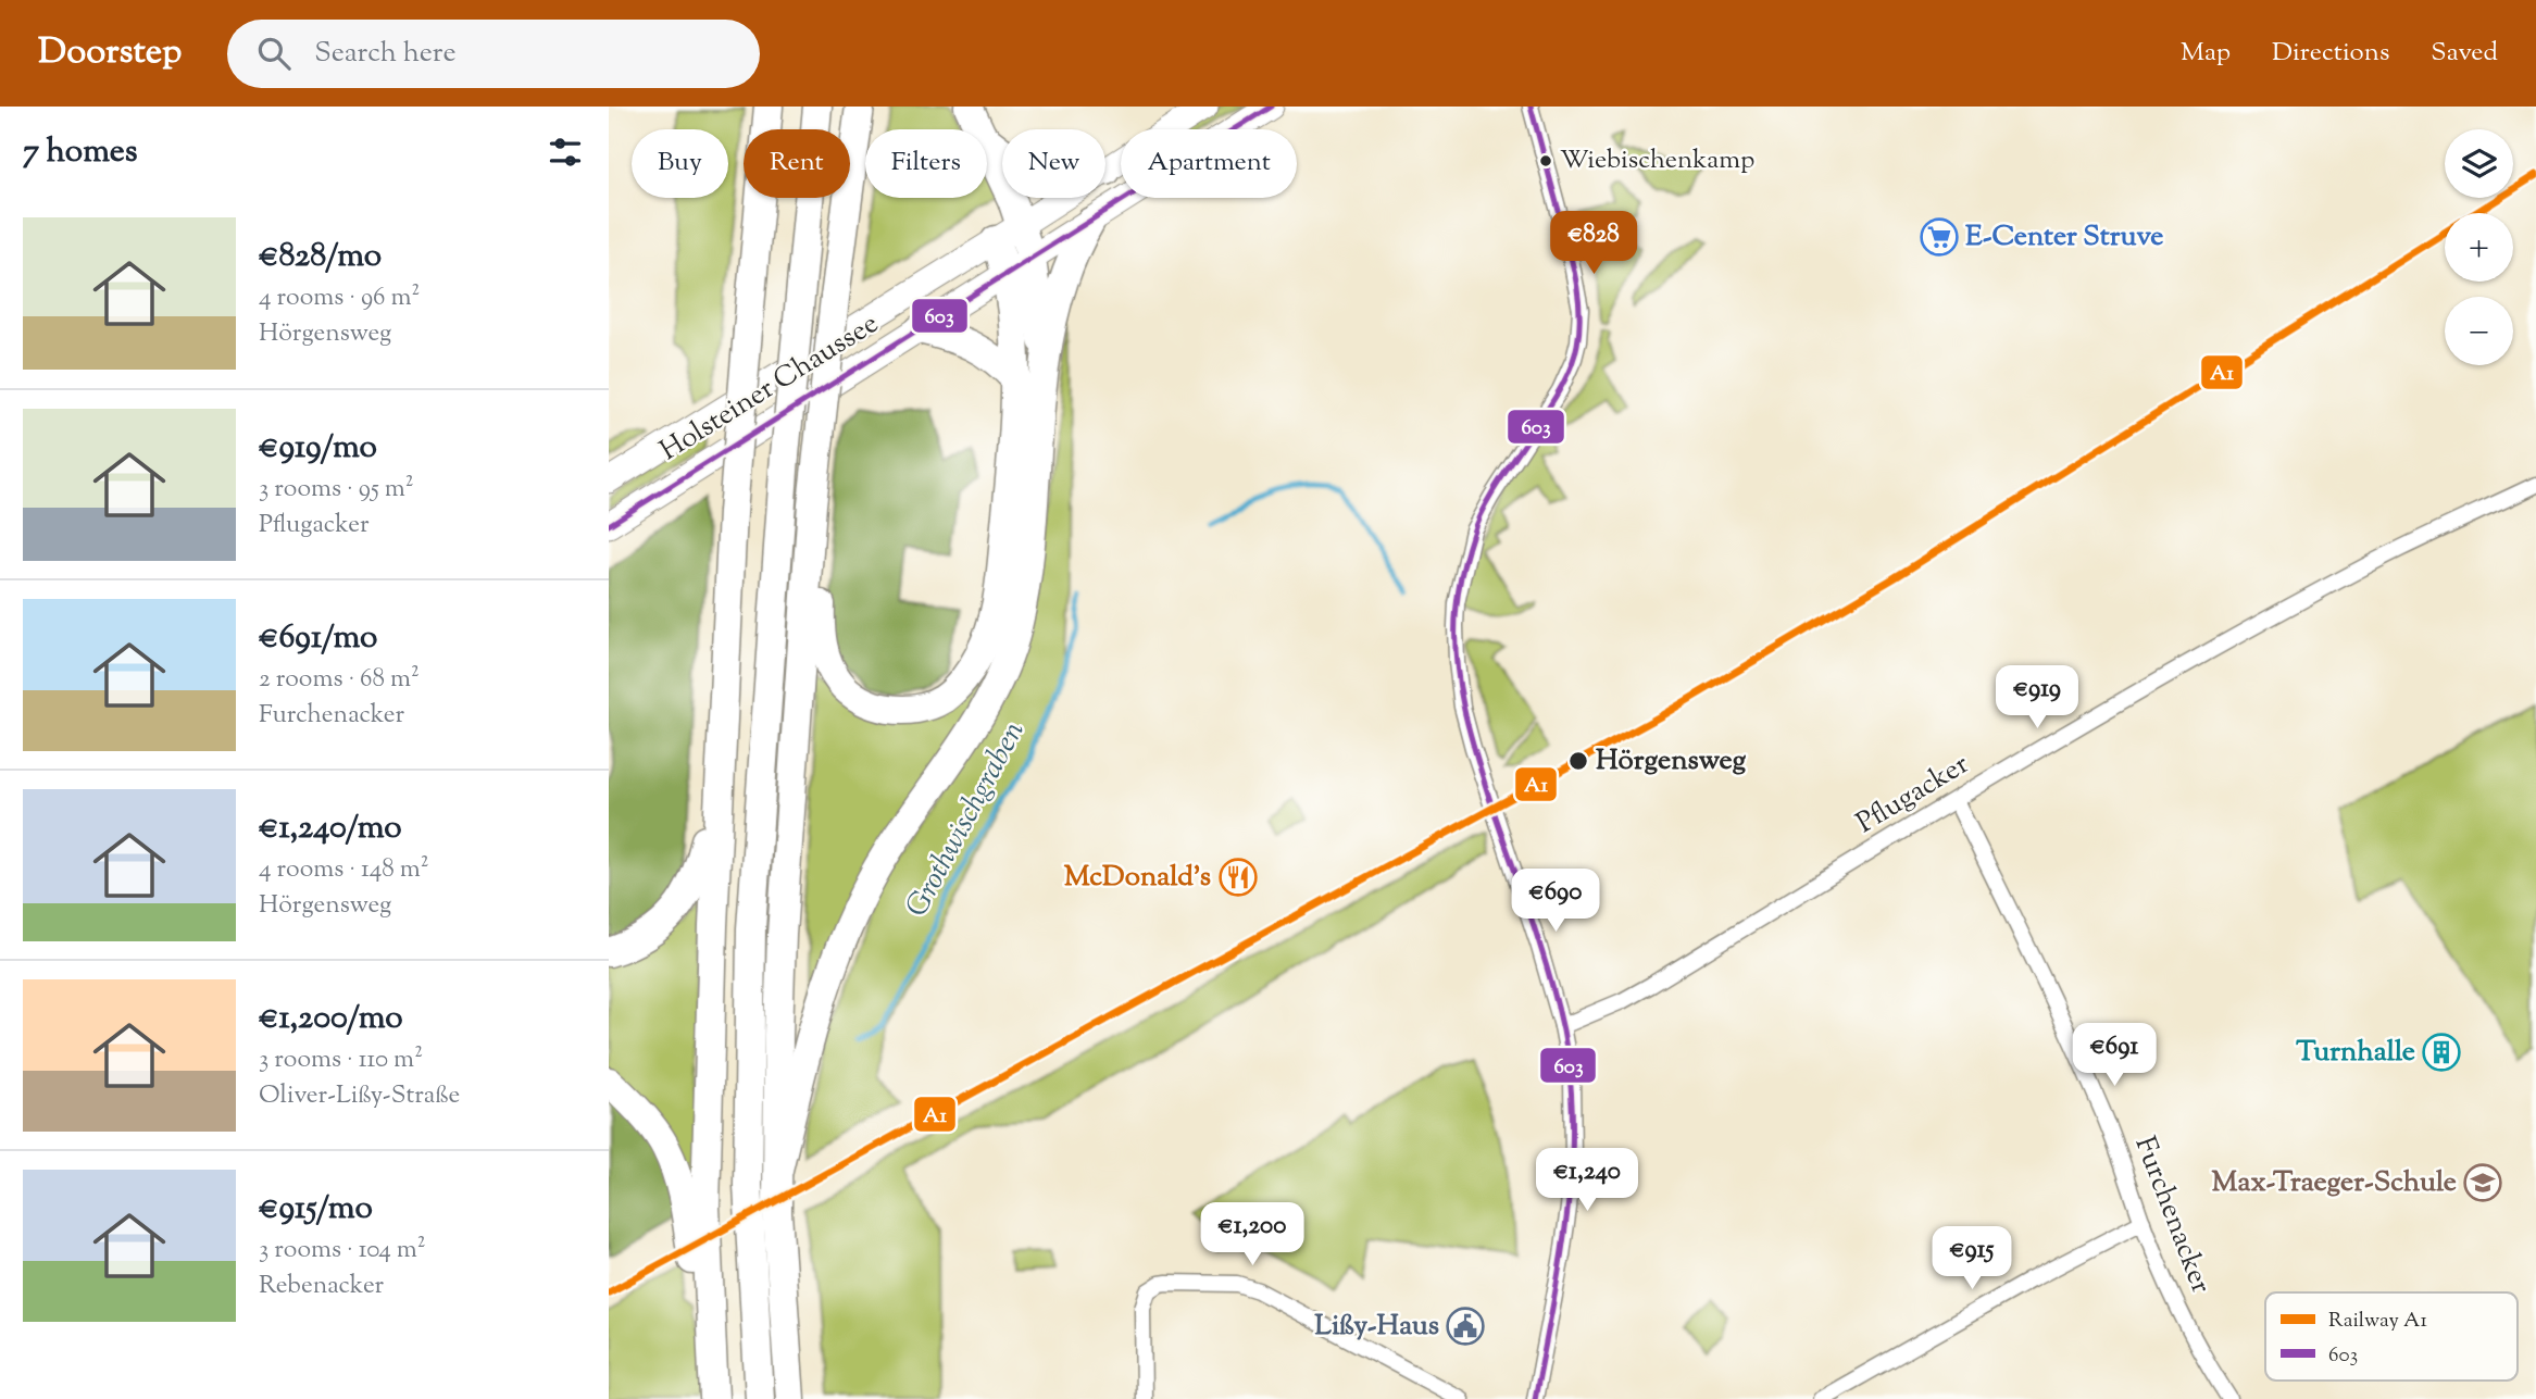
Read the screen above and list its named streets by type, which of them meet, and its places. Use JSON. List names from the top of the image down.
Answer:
{
  "streets": {
    "main road": ["Holsteiner Chaussee"],
    "street": ["Pflugacker", "Furchenacker"]
  },
  "crossings": [
    ["Pflugacker", "Furchenacker"]
  ],
  "water": ["Grothwischgraben"],
  "places": {
    "other": ["Wiebischenkamp", "Hörgensweg"],
    "supermarket": ["E-Center Struve"],
    "restaurant": ["McDonald's"],
    "building": ["Turnhalle"],
    "school or university": ["Max-Traeger-Schule"],
    "public building": ["Lißy-Haus"]
  },
  "lines": ["transit line 603", "rail line A1"],
  "legend": ["Railway A1", "603"],
  "page": {
    "header": "Doorstep",
    "search": "Search here",
    "nav": ["Map", "Directions", "Saved"],
    "heading": "7 homes",
    "map_buttons": ["+", "−"],
    "chip": [
      "Buy",
      "Rent",
      "Filters",
      "New",
      "Apartment"
    ],
    "list": [
      {
        "name": "€828/mo",
        "note": "4 rooms · 96 m² · Hörgensweg"
      },
      {
        "name": "€919/mo",
        "note": "3 rooms · 95 m² · Pflugacker"
      },
      {
        "name": "€691/mo",
        "note": "2 rooms · 68 m² · Furchenacker"
      },
      {
        "name": "€1,240/mo",
        "note": "4 rooms · 148 m² · Hörgensweg"
      },
      {
        "name": "€1,200/mo",
        "note": "3 rooms · 110 m² · Oliver-Lißy-Straße"
      },
      {
        "name": "€915/mo",
        "note": "3 rooms · 104 m² · Rebenacker"
      }
    ],
    "price": [
      "€828",
      "€919",
      "€690",
      "€691",
      "€1,240",
      "€1,200",
      "€915"
    ]
  }
}
